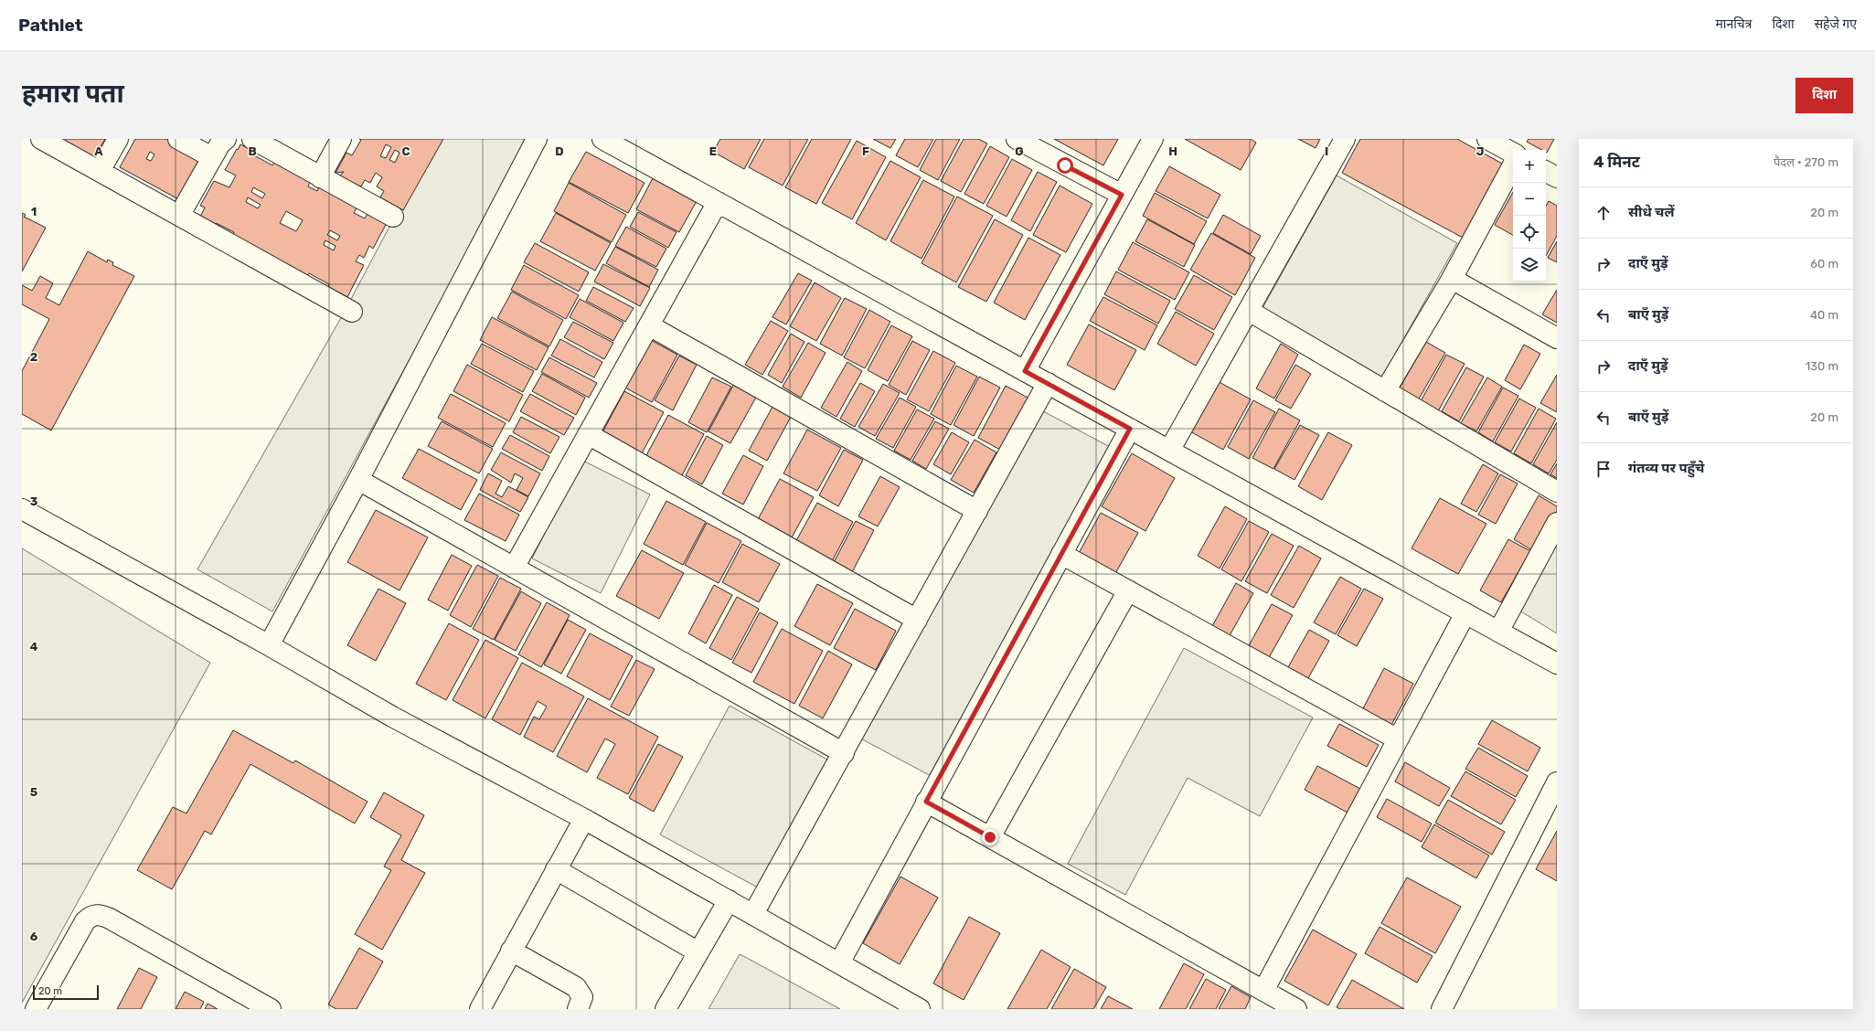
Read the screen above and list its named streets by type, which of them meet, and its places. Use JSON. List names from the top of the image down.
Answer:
{
  "scale_bar": "20 m",
  "page": {
    "header": "Pathlet",
    "nav": ["मानचित्र", "दिशा", "सहेजे गए"],
    "buttons": "दिशा",
    "title": "हमारा पता",
    "heading": ["4 मिनट", "पैदल · 270 m"],
    "map_buttons": ["+", "−"],
    "list": [
      ["सीधे चलें", "20 m"],
      ["दाएँ मुड़ें", "60 m"],
      ["बाएँ मुड़ें", "40 m"],
      ["दाएँ मुड़ें", "130 m"],
      ["बाएँ मुड़ें", "20 m"],
      "गंतव्य पर पहुँचे"
    ],
    "scale": "20 m"
  },
  "grid": {
    "columns": [
      "A",
      "B",
      "C",
      "D",
      "E",
      "F",
      "G",
      "H",
      "I",
      "J"
    ],
    "rows": [
      "1",
      "2",
      "3",
      "4",
      "5",
      "6"
    ]
  }
}
